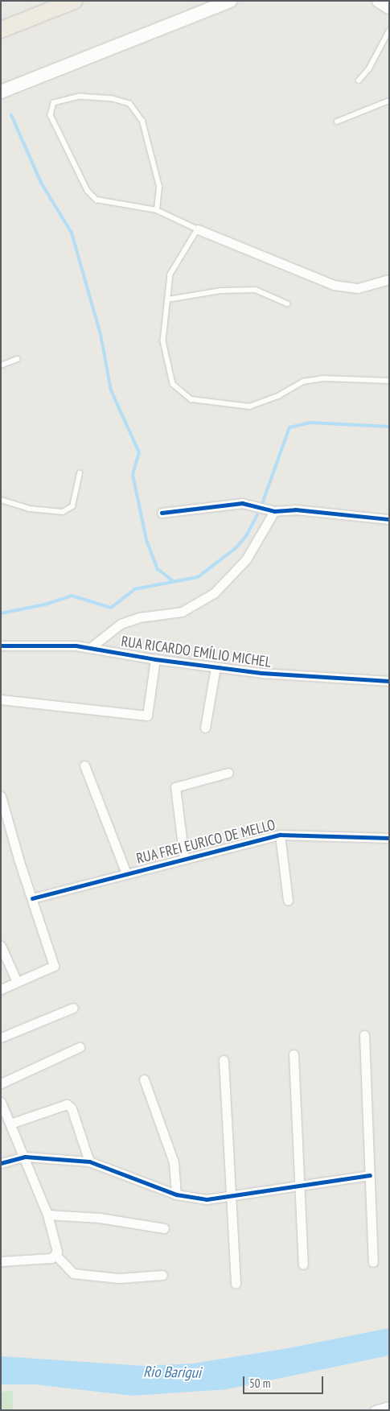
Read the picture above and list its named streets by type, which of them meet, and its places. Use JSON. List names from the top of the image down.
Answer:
{
  "streets": {
    "street": ["RUA RICARDO EMÍLIO MICHEL", "RUA FREI EURICO DE MELLO"]
  },
  "water": ["Rio Barigui"],
  "scale_bar": "50 m"
}
